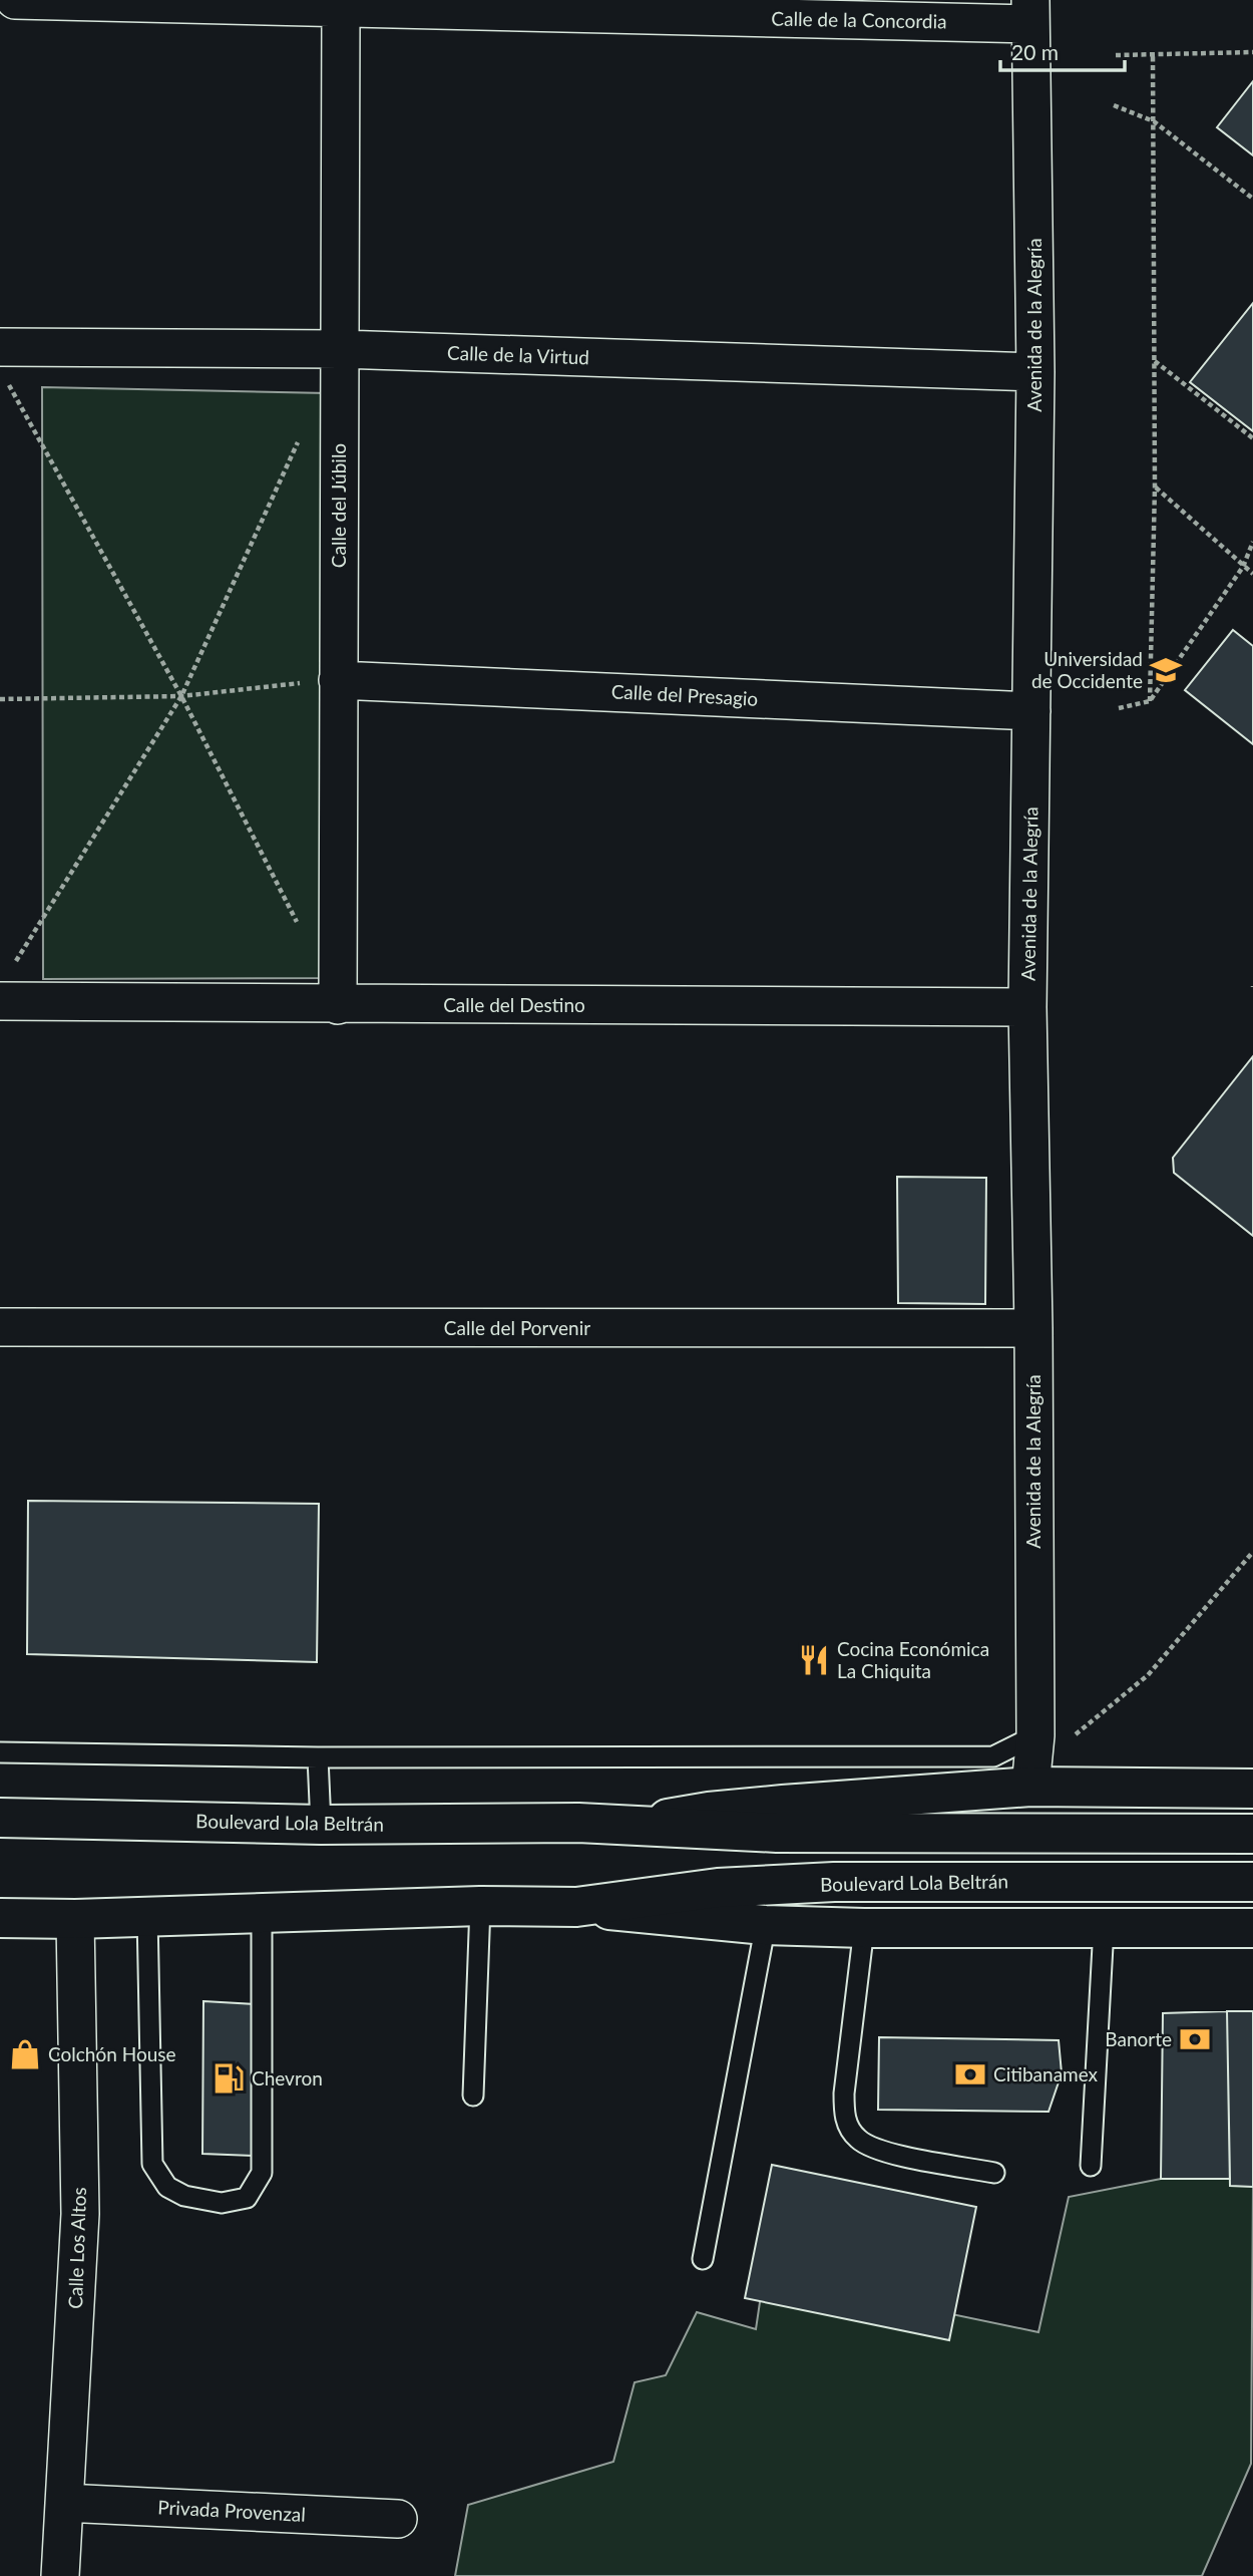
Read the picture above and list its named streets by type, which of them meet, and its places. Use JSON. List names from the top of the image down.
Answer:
{
  "streets": {
    "main road": ["Boulevard Lola Beltrán"],
    "street": [
      "Calle de la Concordia",
      "Avenida de la Alegría",
      "Calle de la Virtud",
      "Calle del Júbilo",
      "Calle del Presagio",
      "Calle del Destino",
      "Calle del Porvenir",
      "Calle Los Altos",
      "Privada Provenzal"
    ]
  },
  "crossings": [
    ["Calle de la Concordia", "Avenida de la Alegría"],
    ["Calle de la Concordia", "Calle del Júbilo"],
    ["Avenida de la Alegría", "Calle de la Virtud"],
    ["Avenida de la Alegría", "Calle del Presagio"],
    ["Avenida de la Alegría", "Calle del Destino"],
    ["Avenida de la Alegría", "Calle del Porvenir"],
    ["Avenida de la Alegría", "Boulevard Lola Beltrán"],
    ["Calle de la Virtud", "Calle del Júbilo"],
    ["Calle del Júbilo", "Calle del Presagio"],
    ["Calle del Júbilo", "Calle del Destino"],
    ["Boulevard Lola Beltrán", "Calle Los Altos"],
    ["Calle Los Altos", "Privada Provenzal"]
  ],
  "places": {
    "school or university": ["Universidad de Occidente"],
    "restaurant": ["Cocina Económica La Chiquita"],
    "bank": ["Banorte", "Citibanamex"],
    "shop": ["Colchón House"],
    "fuel station": ["Chevron"]
  },
  "scale_bar": "20 m"
}
